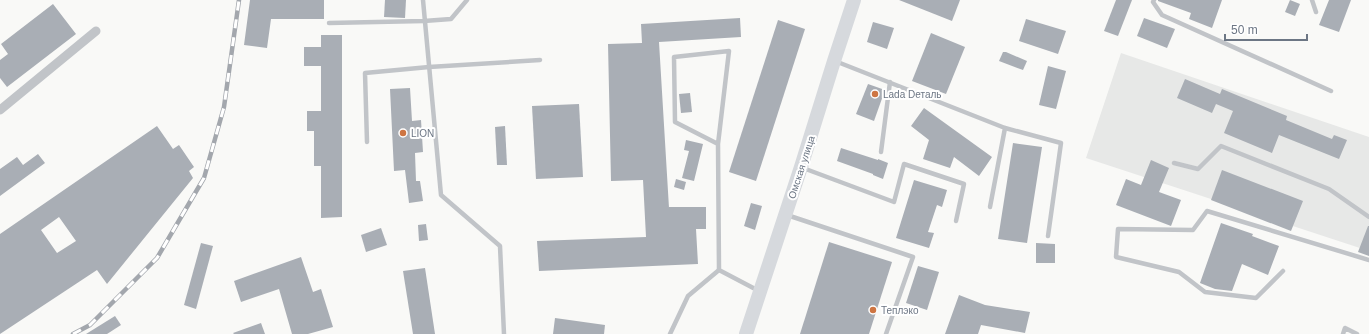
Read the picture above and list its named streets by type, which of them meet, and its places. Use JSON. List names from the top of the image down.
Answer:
{
  "streets": {
    "main road": ["Омская улица"]
  },
  "places": ["Lada Dеталь", "LION", "Теплэко"],
  "scale_bar": "50 m"
}
